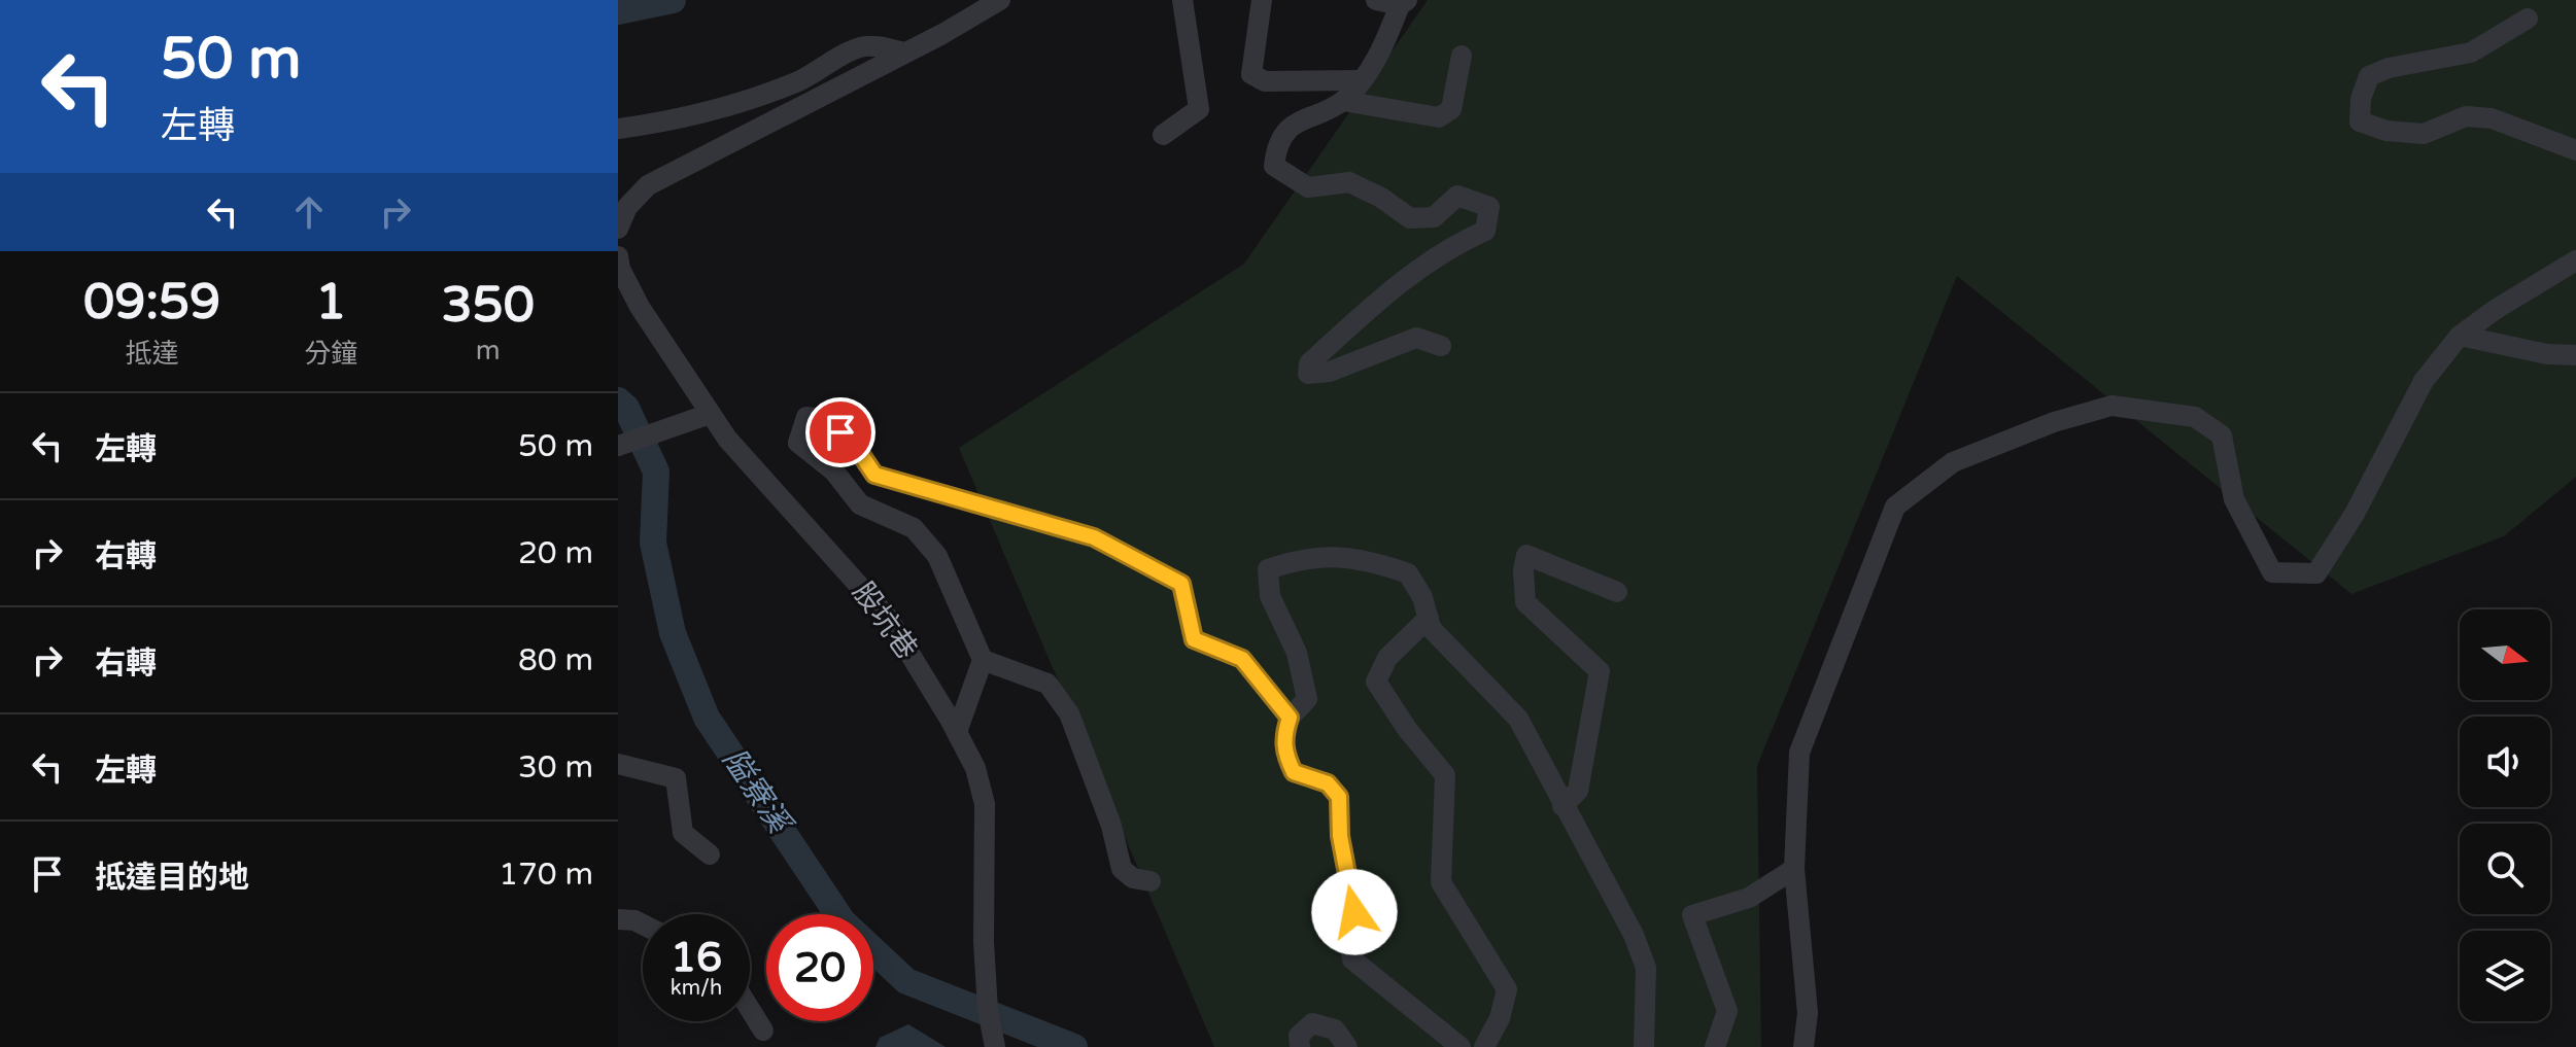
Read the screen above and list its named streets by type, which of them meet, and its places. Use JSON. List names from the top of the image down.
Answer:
{
  "streets": {
    "street": ["股坑巷"]
  },
  "water": ["隘寮溪"],
  "north": "right",
  "page": {
    "turn": ["50 m", "左轉"],
    "eta": [
      "09:59",
      "抵達",
      "1",
      "分鐘",
      "350",
      "m"
    ],
    "list": [
      {
        "name": "左轉",
        "value": "50 m"
      },
      {
        "name": "右轉",
        "value": "20 m"
      },
      {
        "name": "右轉",
        "value": "80 m"
      },
      {
        "name": "左轉",
        "value": "30 m"
      },
      {
        "name": "抵達目的地",
        "value": "170 m"
      }
    ],
    "speed": "16 km/h",
    "limit": "20"
  }
}
